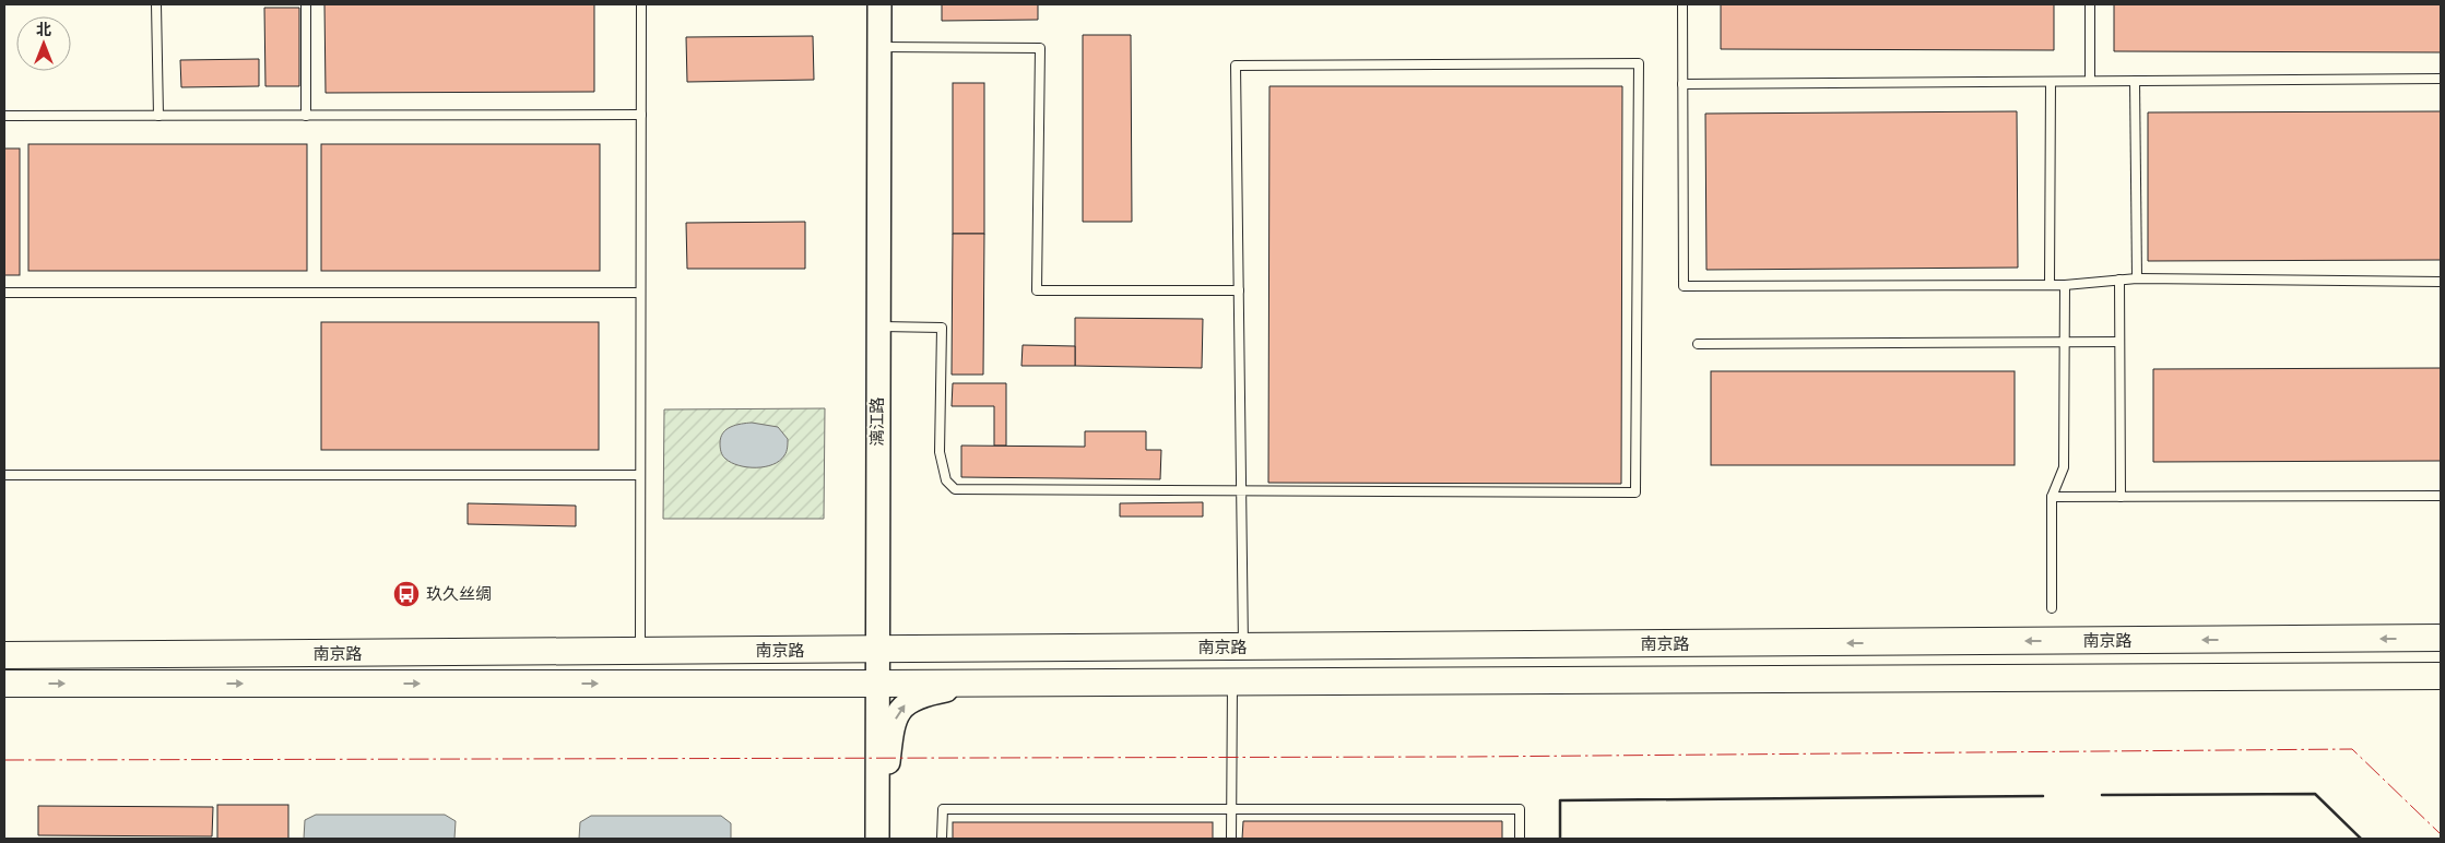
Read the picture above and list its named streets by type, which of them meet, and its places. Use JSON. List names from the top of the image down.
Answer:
{
  "streets": {
    "main road": ["南京路"],
    "street": ["漓江路"]
  },
  "crossings": [
    ["漓江路", "南京路"]
  ],
  "places": {
    "bus stop": ["玖久丝绸"]
  },
  "north": "top"
}
